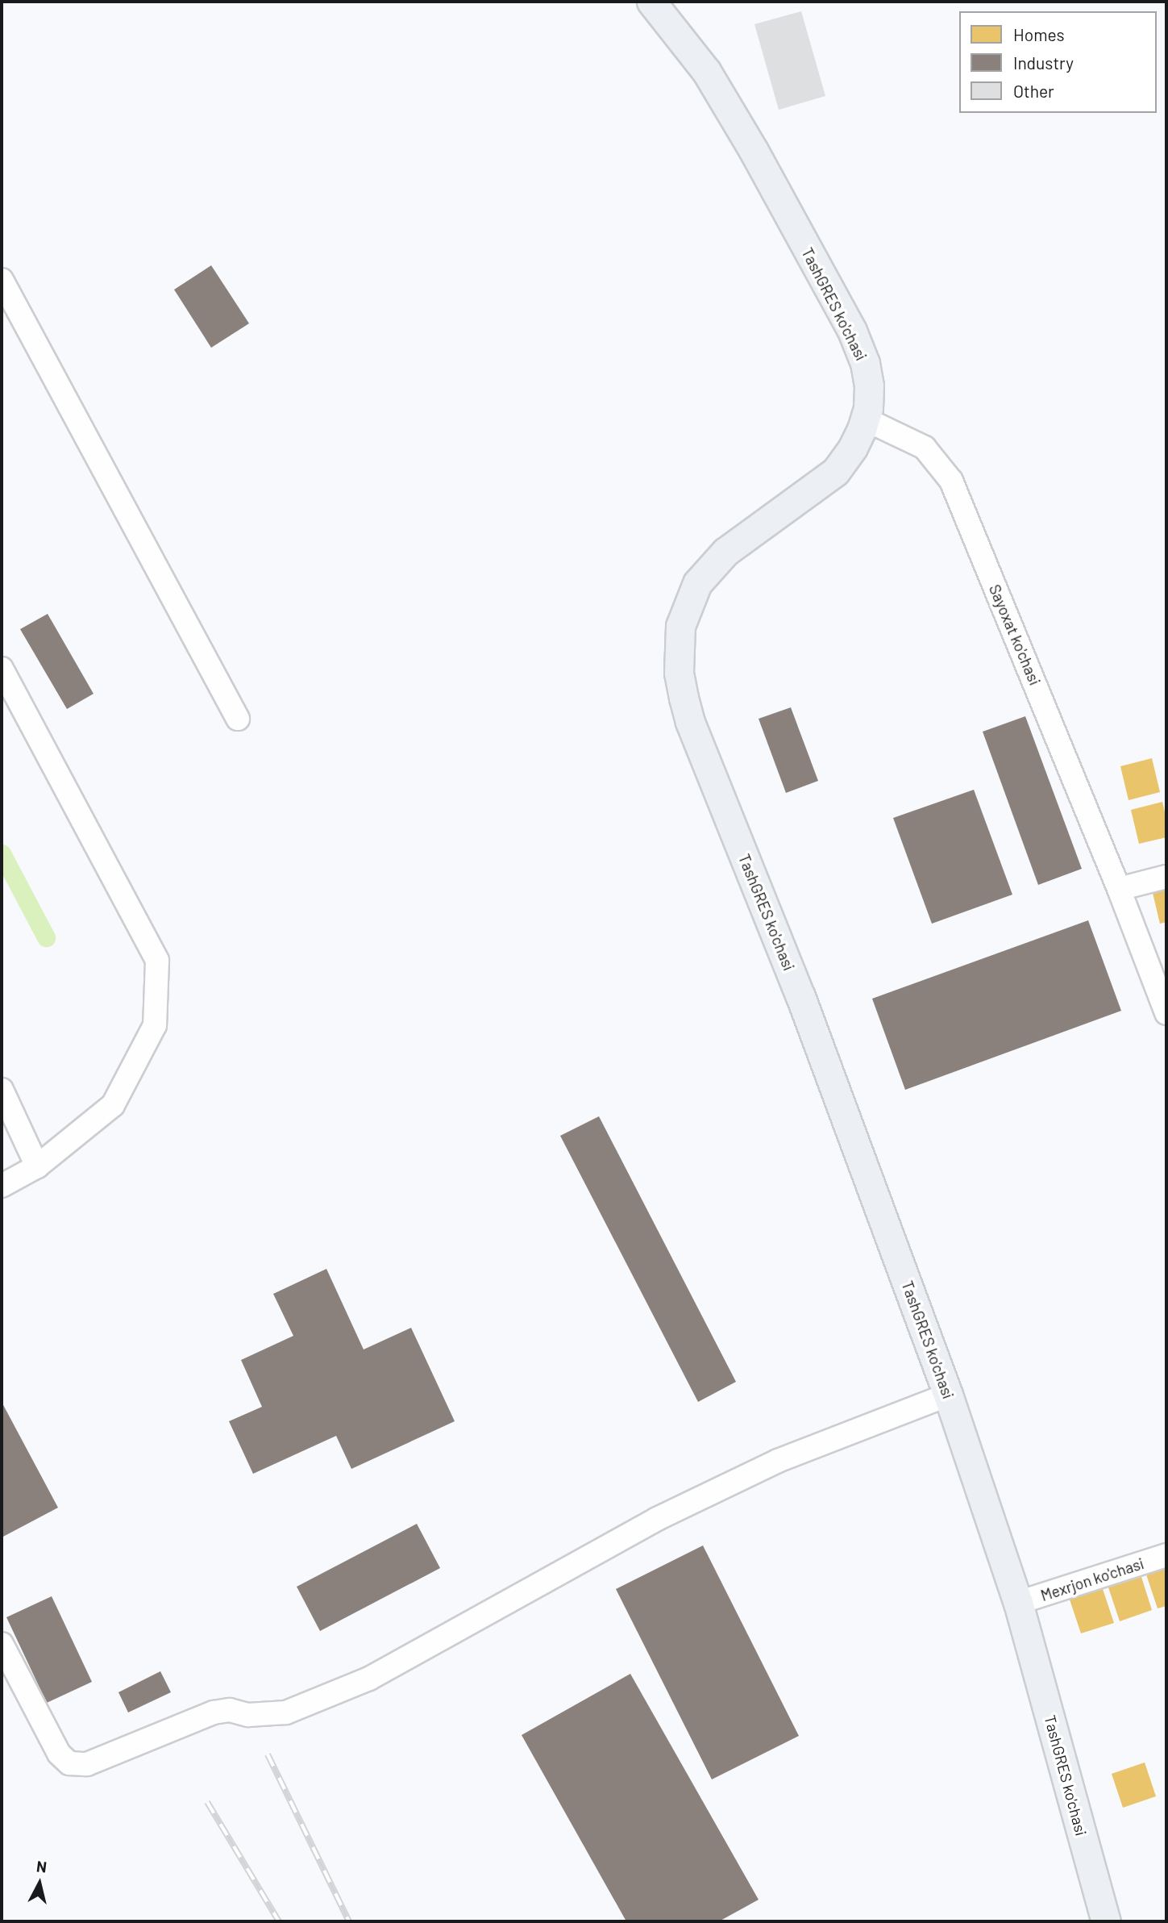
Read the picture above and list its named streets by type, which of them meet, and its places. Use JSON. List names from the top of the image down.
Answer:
{
  "streets": {
    "main road": ["TashGRES ko'chasi"],
    "street": ["Sayoxat ko'chasi", "Mexrjon ko'chasi"]
  },
  "crossings": [
    ["TashGRES ko'chasi", "Sayoxat ko'chasi"],
    ["TashGRES ko'chasi", "Mexrjon ko'chasi"]
  ],
  "legend": ["Homes", "Industry", "Other"],
  "north": "top"
}
